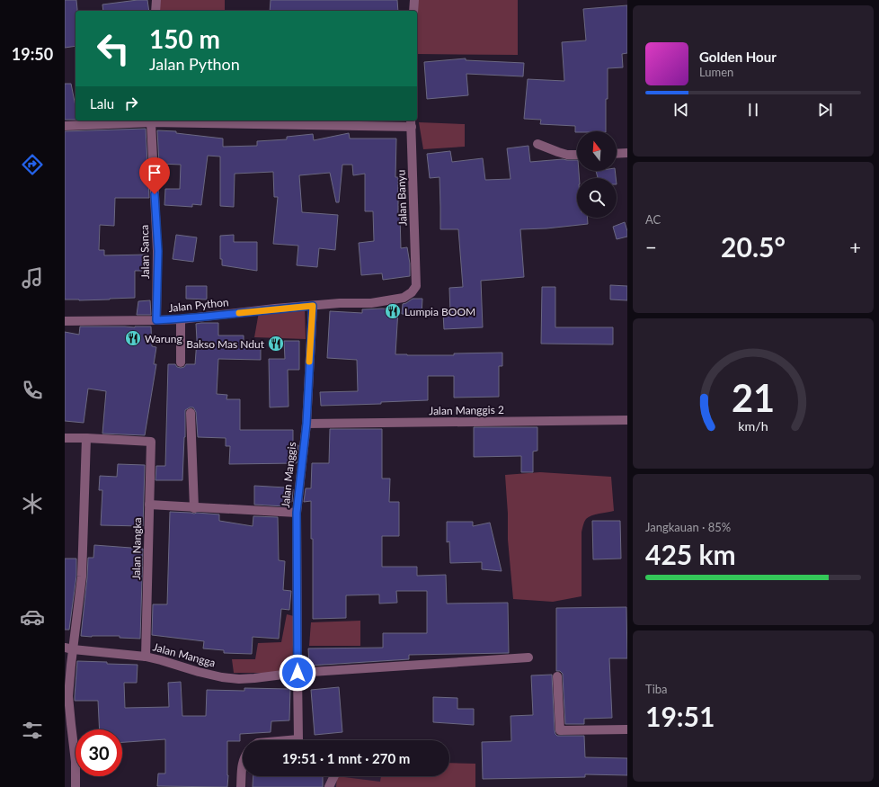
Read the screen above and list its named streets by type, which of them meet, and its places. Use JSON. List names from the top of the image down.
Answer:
{
  "streets": {
    "street": [
      "Jalan Banyu",
      "Jalan Sanca",
      "Jalan Python",
      "Jalan Manggis 2",
      "Jalan Manggis",
      "Jalan Nangka",
      "Jalan Mangga"
    ]
  },
  "crossings": [
    ["Jalan Banyu", "Jalan Python"],
    ["Jalan Banyu", "Jalan Manggis"],
    ["Jalan Sanca", "Jalan Python"],
    ["Jalan Python", "Jalan Manggis"],
    ["Jalan Manggis 2", "Jalan Manggis"],
    ["Jalan Manggis", "Jalan Mangga"],
    ["Jalan Nangka", "Jalan Mangga"]
  ],
  "places": {
    "restaurant": ["Lumpia BOOM", "Warung", "Bakso Mas Ndut"]
  },
  "north": "top",
  "page": {
    "tabs": "19:50",
    "turn": ["150 m", "Jalan Python"],
    "song": ["Golden Hour", "Lumen"],
    "then": "Lalu",
    "tile": [
      "AC",
      ["Jangkauan · 85%", "425 km"],
      ["Tiba", "19:51"]
    ],
    "heat": ["−", "20.5°", "+"],
    "limit": "30",
    "trip": "19:51 · 1 mnt · 270 m",
    "gauge": ["21", "km/h"]
  }
}
